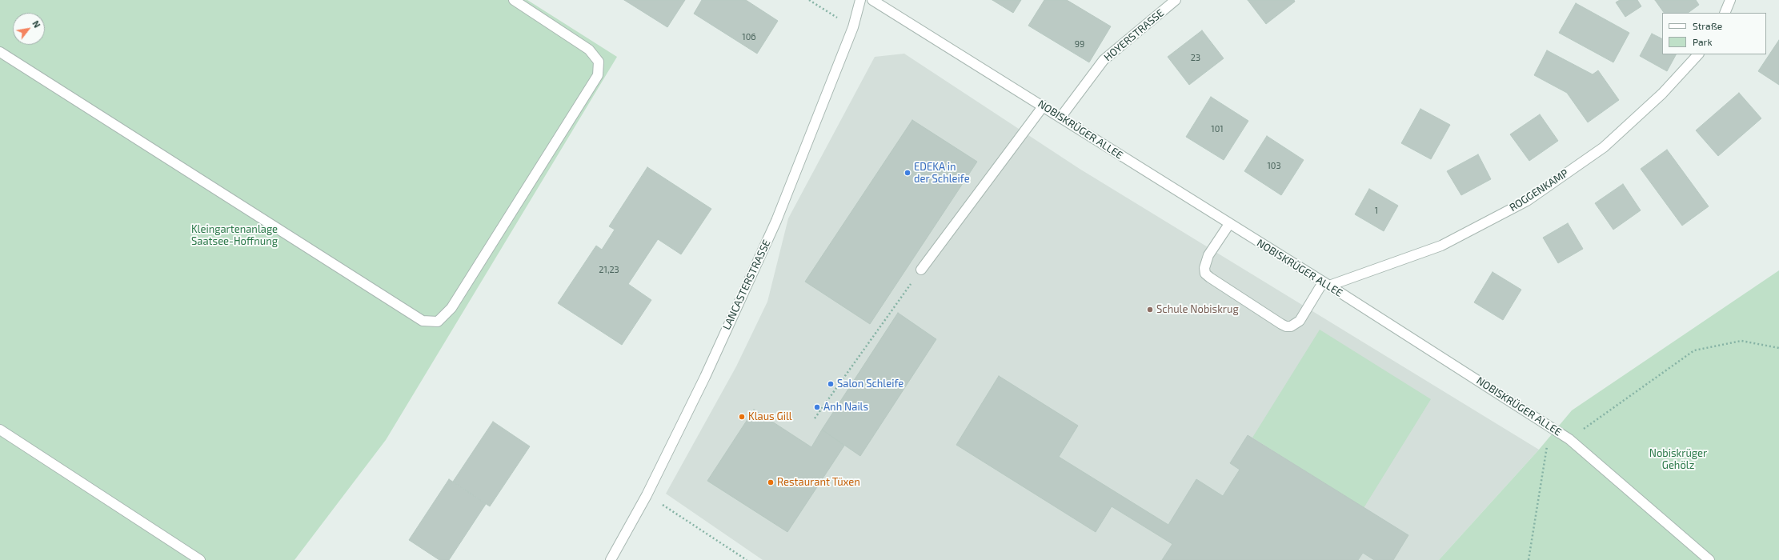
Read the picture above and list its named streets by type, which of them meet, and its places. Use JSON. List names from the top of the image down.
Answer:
{
  "streets": {
    "street": [
      "HOYERSTRASSE",
      "NOBISKRÜGER ALLEE",
      "ROGGENKAMP",
      "LANCASTERSTRASSE"
    ]
  },
  "crossings": [
    ["HOYERSTRASSE", "NOBISKRÜGER ALLEE"],
    ["NOBISKRÜGER ALLEE", "ROGGENKAMP"]
  ],
  "parks": ["Kleingartenanlage Saatsee-Hoffnung", "Nobiskrüger Gehölz"],
  "places": [
    "EDEKA in der Schleife",
    "Schule Nobiskrug",
    "Salon Schleife",
    "Anh Nails",
    "Klaus Gill",
    "Restaurant Tüxen"
  ],
  "house_numbers": [
    "106",
    "99",
    "23",
    "101",
    "103",
    "1",
    "21,23"
  ],
  "legend": ["Straße", "Park"],
  "north": "top right"
}
